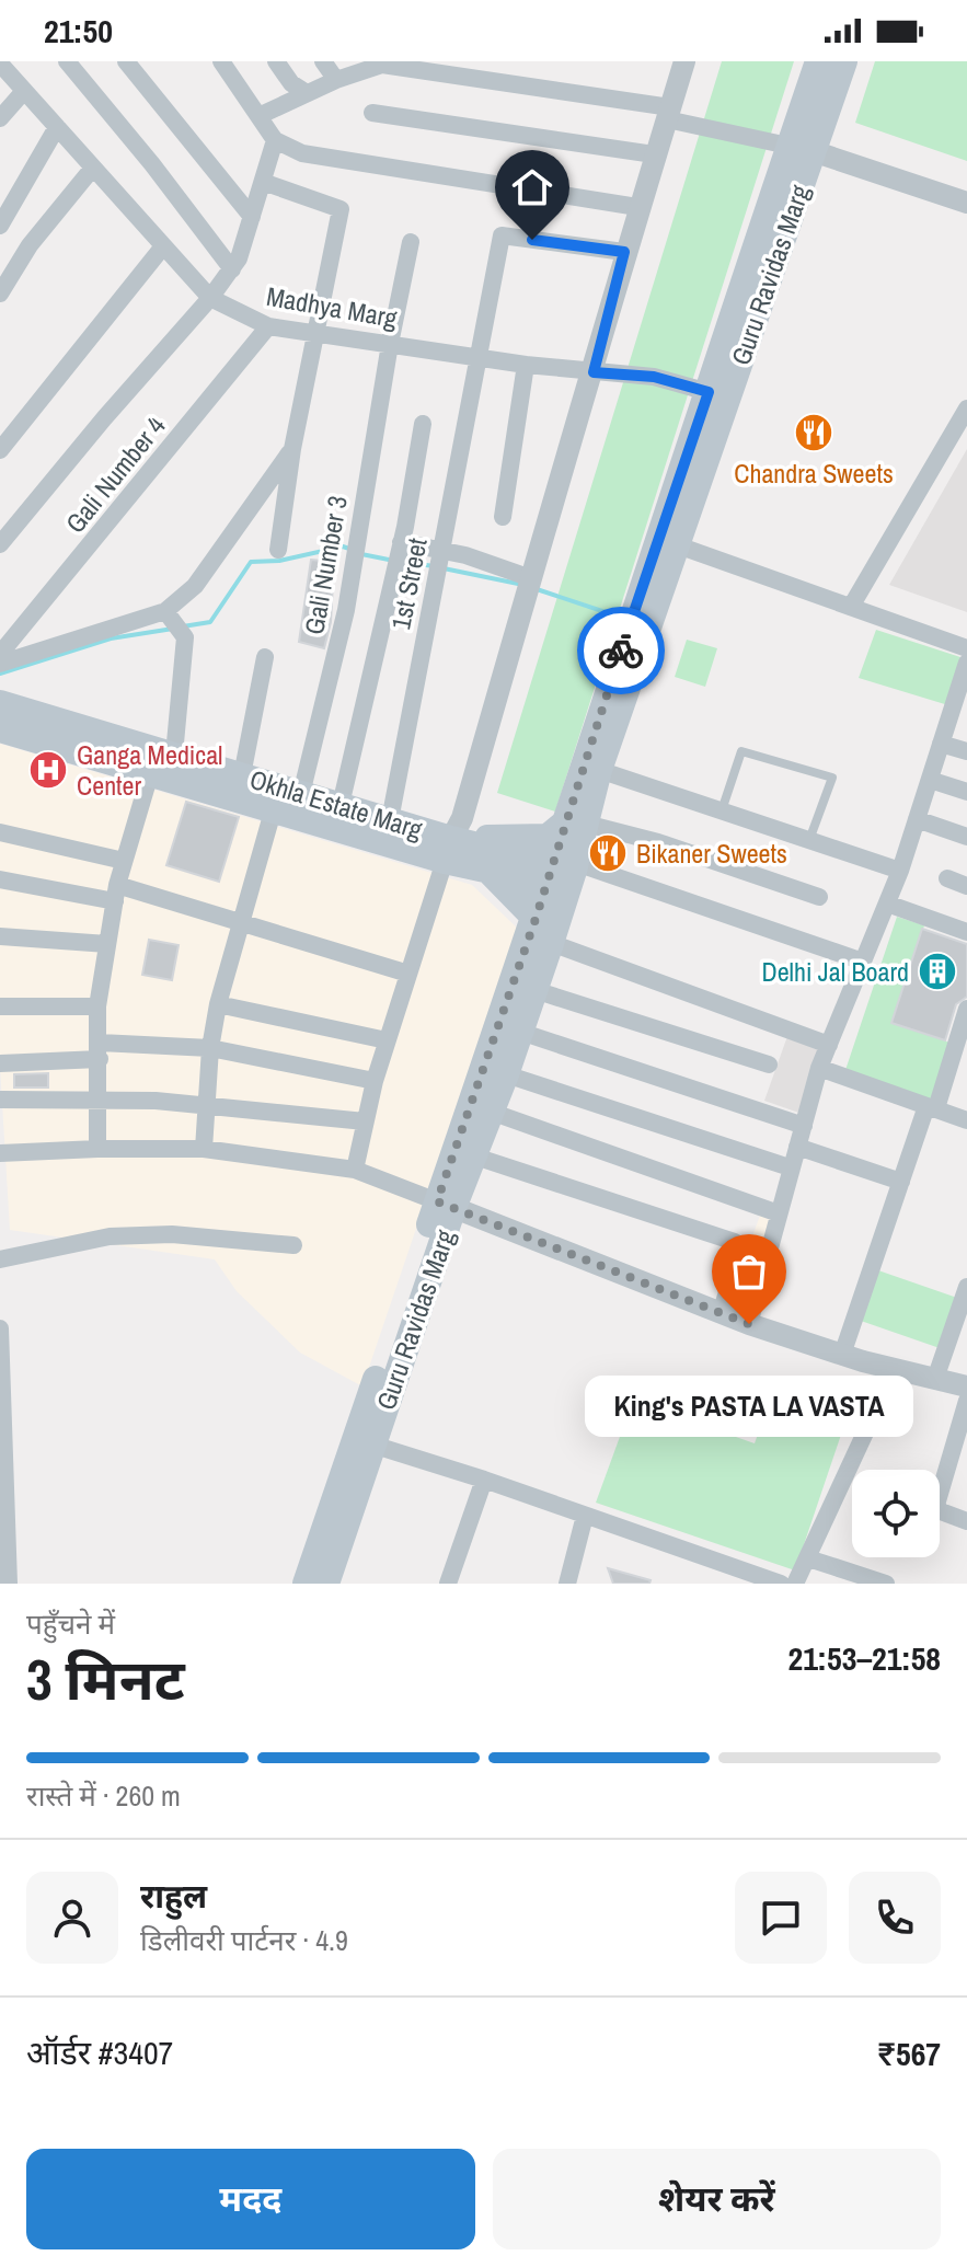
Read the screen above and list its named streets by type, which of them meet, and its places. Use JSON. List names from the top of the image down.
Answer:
{
  "streets": {
    "main road": ["Guru Ravidas Marg", "Okhla Estate Marg"],
    "street": [
      "Madhya Marg",
      "Gali Number 4",
      "Gali Number 3",
      "1st Street"
    ]
  },
  "crossings": [
    ["Guru Ravidas Marg", "Madhya Marg"],
    ["Guru Ravidas Marg", "Okhla Estate Marg"],
    ["Madhya Marg", "Gali Number 4"],
    ["Madhya Marg", "Gali Number 3"],
    ["Madhya Marg", "1st Street"],
    ["Gali Number 3", "Okhla Estate Marg"],
    ["1st Street", "Okhla Estate Marg"]
  ],
  "places": {
    "restaurant": ["Chandra Sweets", "Bikaner Sweets"],
    "hospital": ["Ganga Medical Center"],
    "building": ["Delhi Jal Board"],
    "other": ["King's PASTA LA VASTA"]
  },
  "page": {
    "status": "21:50",
    "bubble": "King's PASTA LA VASTA",
    "heading": ["3 मिनट", "पहुँचने में", "21:53–21:58"],
    "panel": [
      "राहुल",
      "डिलीवरी पार्टनर · 4.9",
      "ऑर्डर #3407",
      "₹567"
    ],
    "bar": "रास्ते में · 260 m",
    "buttons": ["मदद", "शेयर करें"]
  }
}
